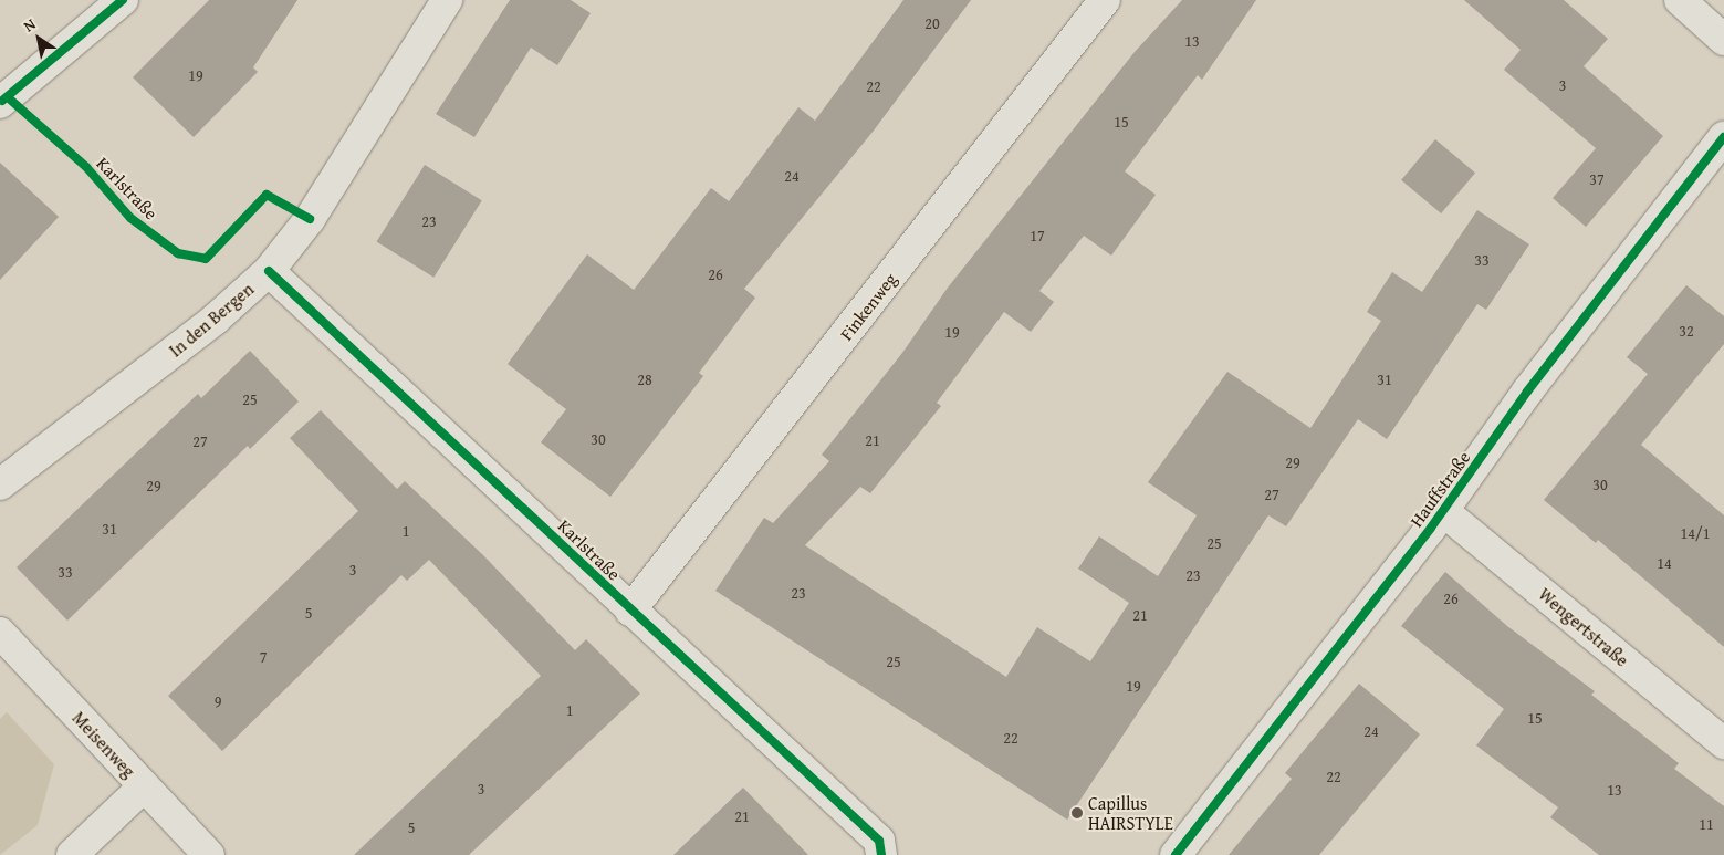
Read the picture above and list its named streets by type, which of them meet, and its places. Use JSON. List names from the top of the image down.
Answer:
{
  "streets": {
    "street": [
      "Karlstraße",
      "Finkenweg",
      "In den Bergen",
      "Hauffstraße",
      "Wengertstraße",
      "Meisenweg"
    ]
  },
  "crossings": [
    ["Karlstraße", "Finkenweg"],
    ["Karlstraße", "In den Bergen"],
    ["Hauffstraße", "Wengertstraße"]
  ],
  "places": ["Capillus HAIRSTYLE"],
  "house_numbers": [
    "20",
    "13",
    "19",
    "3",
    "22",
    "15",
    "24",
    "37",
    "23",
    "17",
    "33",
    "26",
    "32",
    "19",
    "28",
    "31",
    "25",
    "30",
    "21",
    "27",
    "29",
    "30",
    "29",
    "27",
    "31",
    "1",
    "14/1",
    "25",
    "14",
    "3",
    "33",
    "23",
    "23",
    "26",
    "5",
    "21",
    "7",
    "25",
    "19",
    "9",
    "1",
    "15",
    "24",
    "22",
    "22",
    "3",
    "13",
    "21",
    "11",
    "5"
  ],
  "north": "top left"
}
